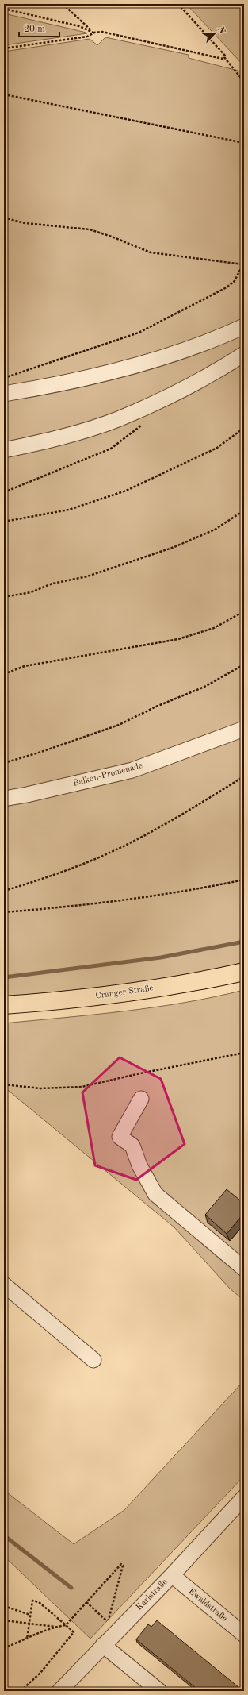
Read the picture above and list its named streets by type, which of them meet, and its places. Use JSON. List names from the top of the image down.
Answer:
{
  "streets": {
    "main road": ["Cranger Straße"],
    "street": ["Balkon-Promenade", "Karlstraße", "Ewaldstraße"]
  },
  "crossings": [
    ["Karlstraße", "Ewaldstraße"]
  ],
  "scale_bar": "20 m",
  "north": "top right"
}
